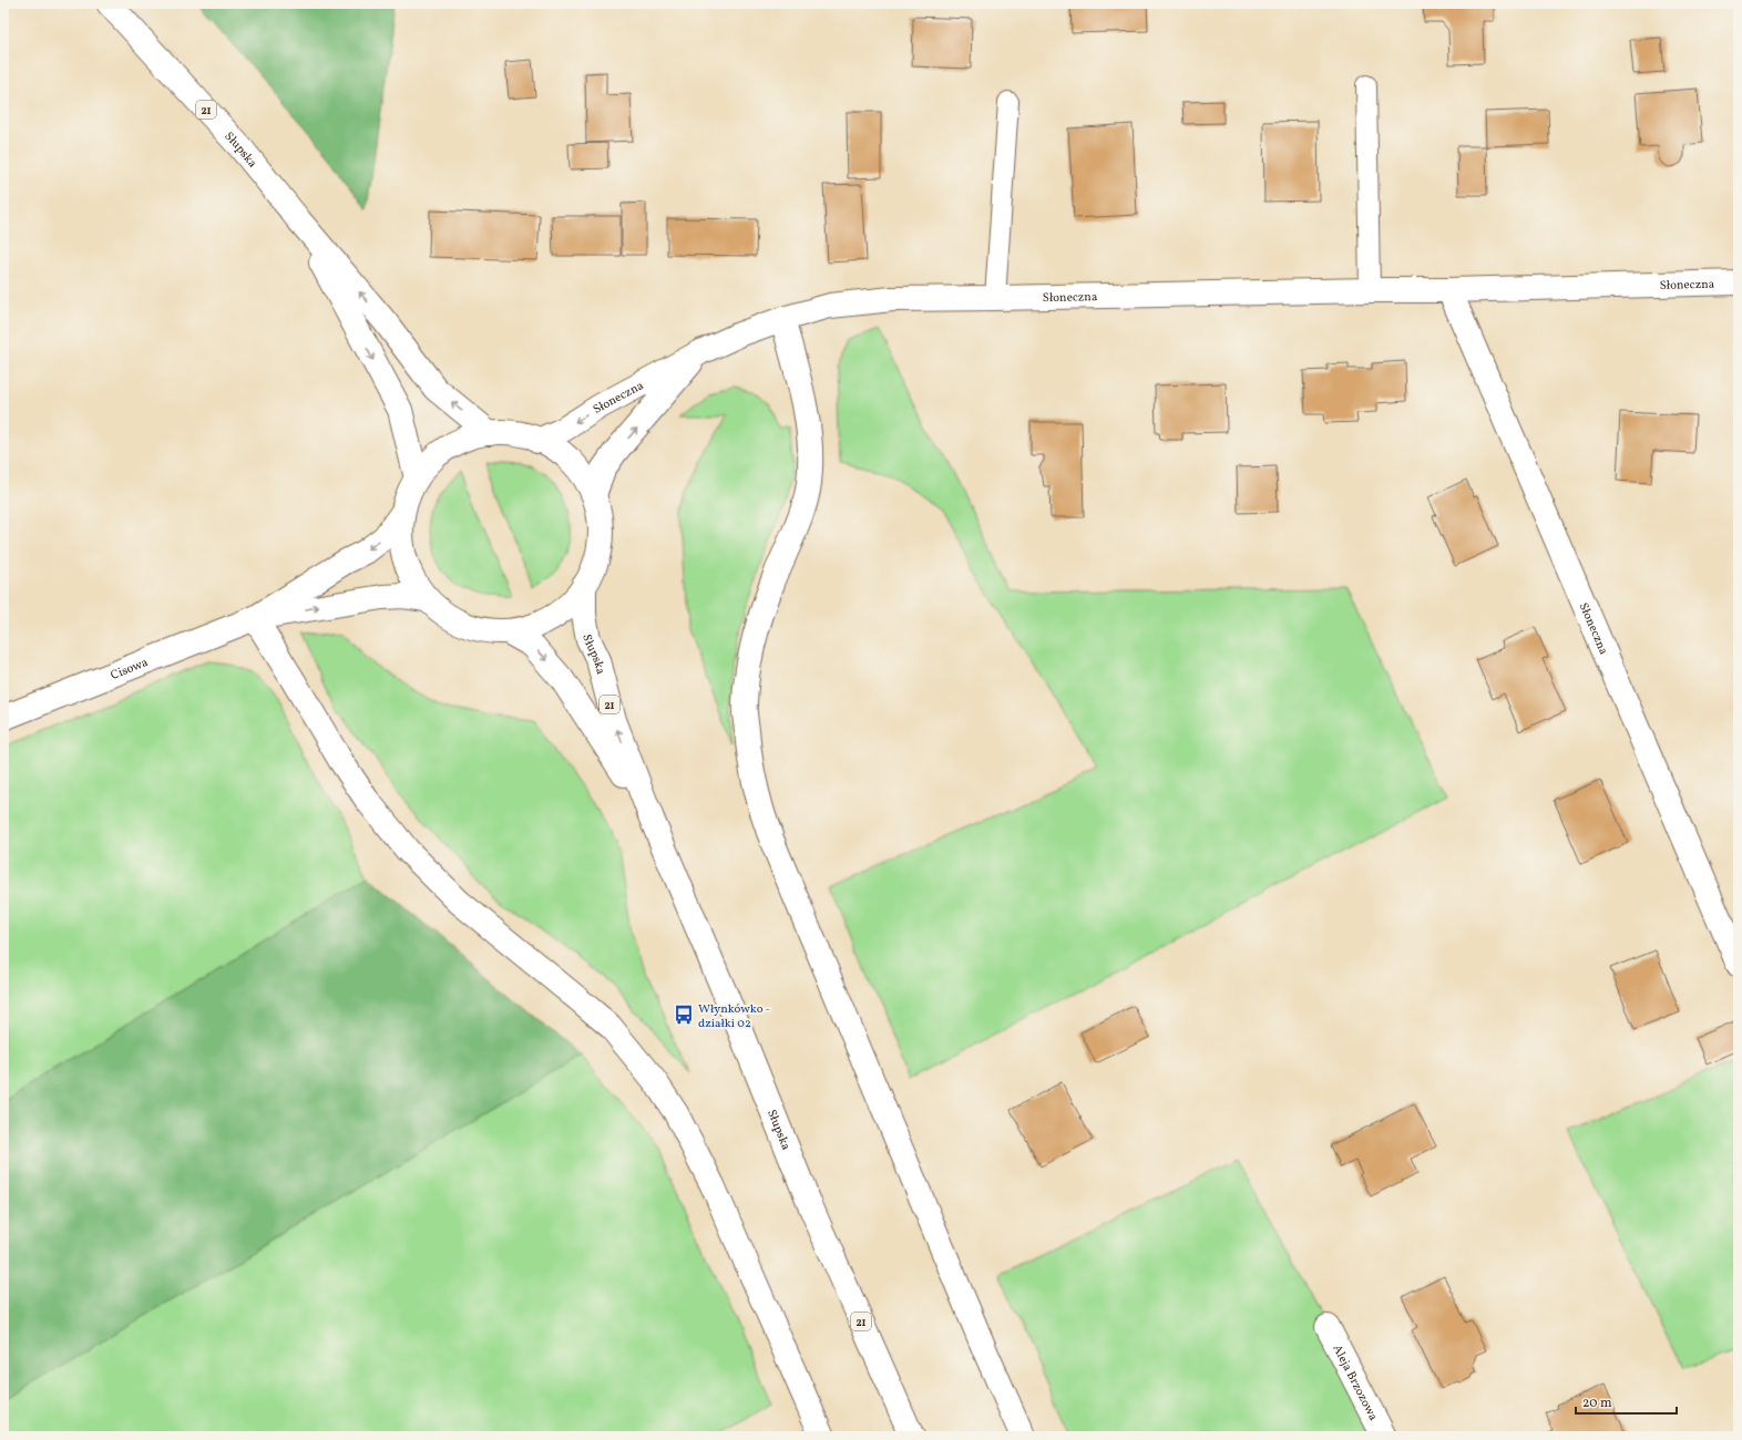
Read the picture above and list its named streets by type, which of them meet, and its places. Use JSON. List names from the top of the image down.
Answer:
{
  "streets": {
    "street": [
      "21",
      "Słupska",
      "Słoneczna",
      "Cisowa",
      "Aleja Brzozowa"
    ]
  },
  "crossings": [
    ["21", "Słupska"],
    ["21", "Słoneczna"],
    ["21", "Cisowa"]
  ],
  "places": {
    "bus stop": ["Włynkówko - działki 02"]
  },
  "scale_bar": "20 m"
}
